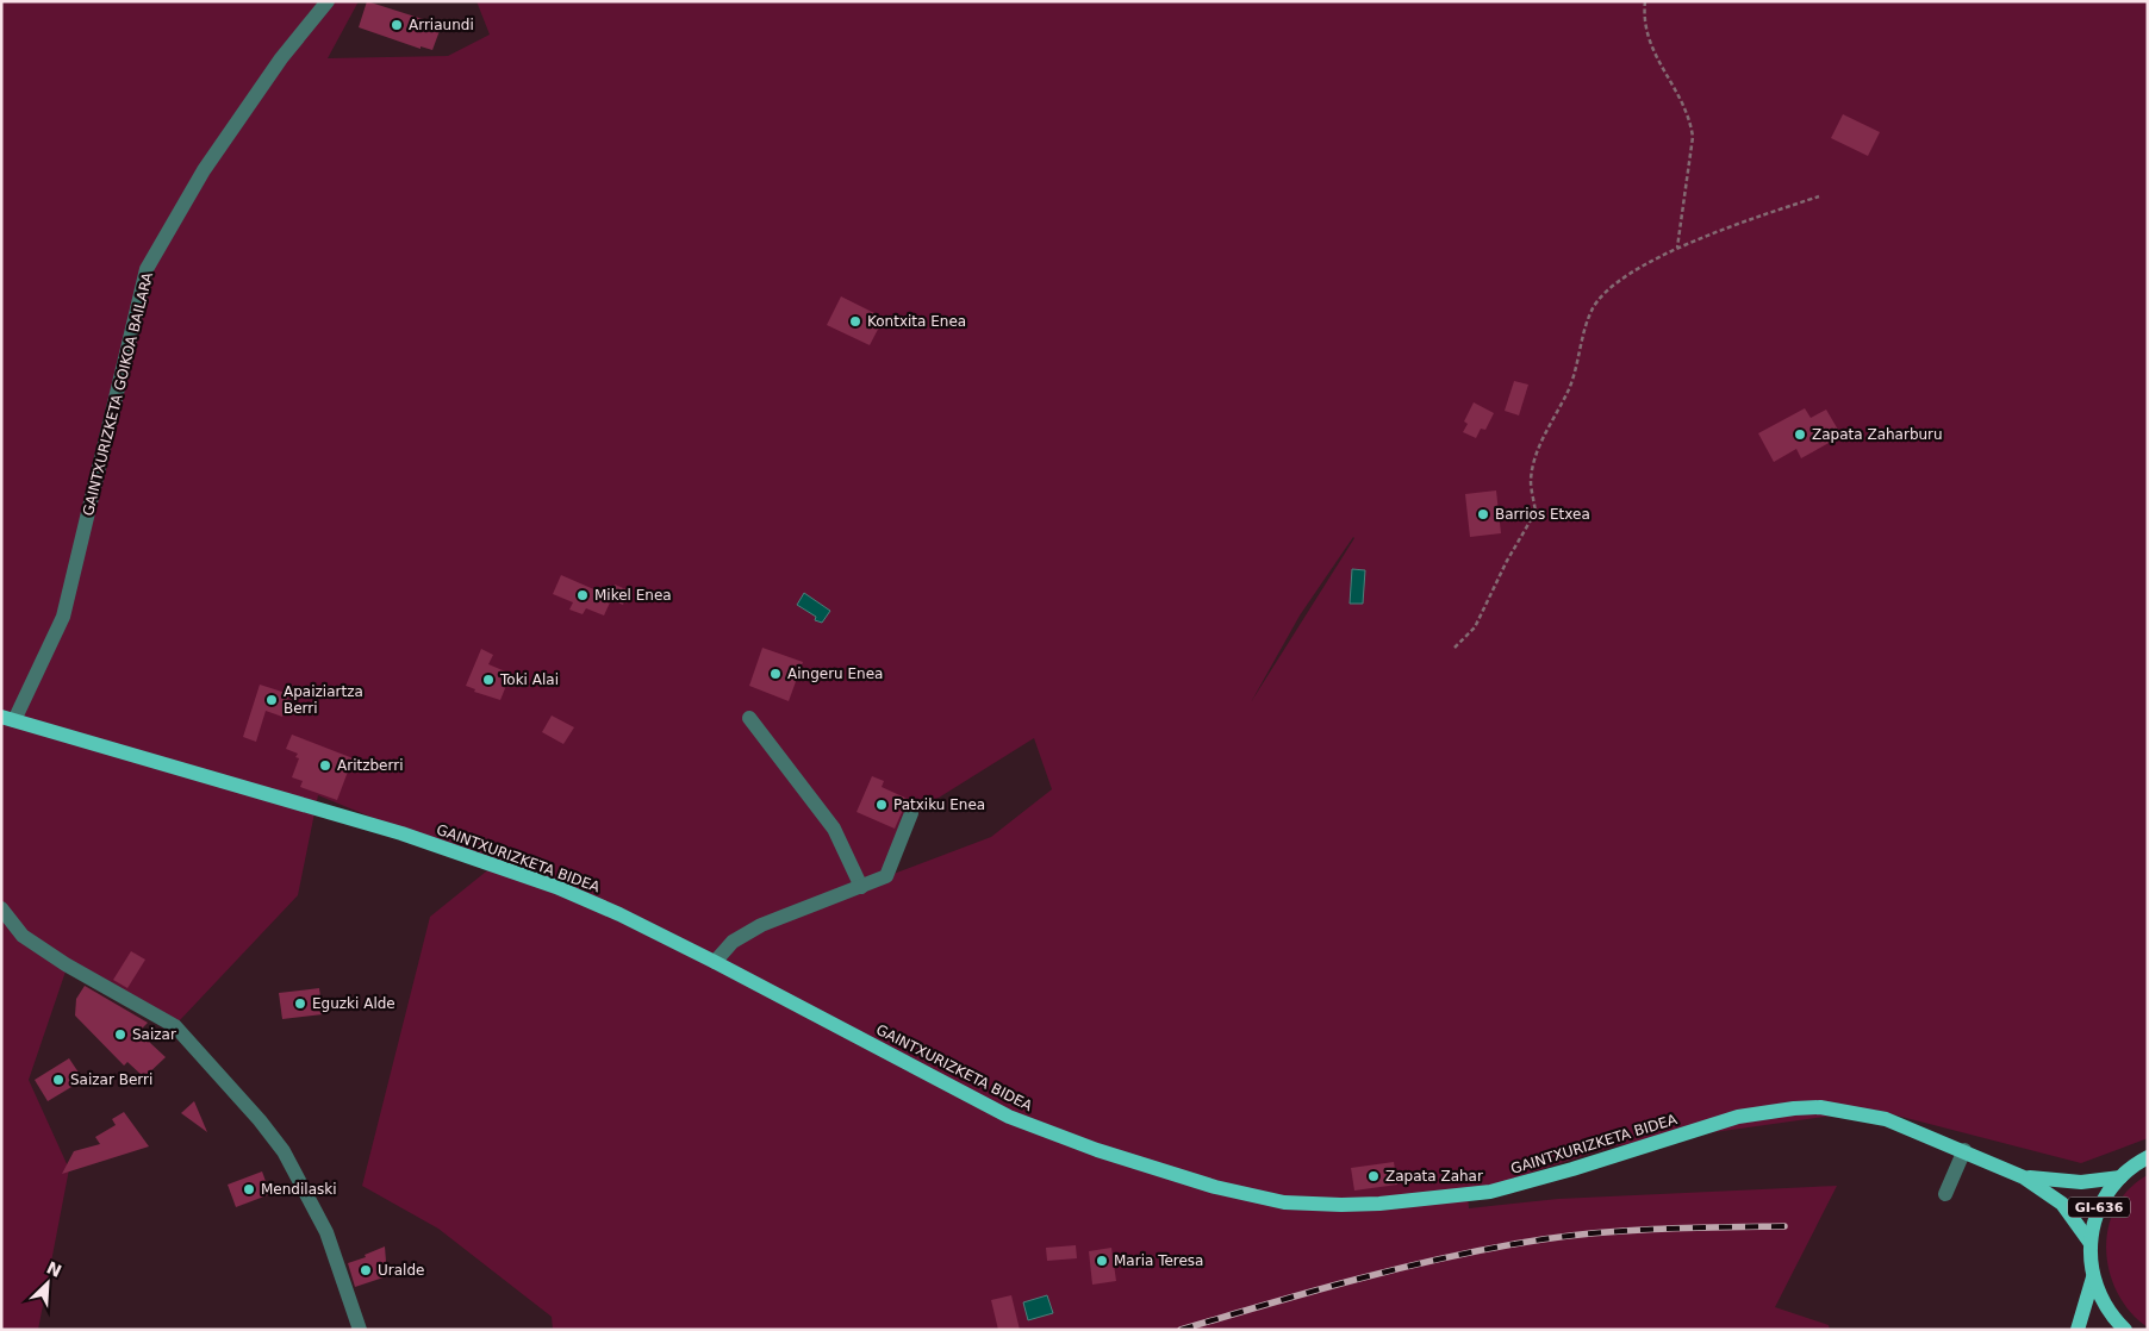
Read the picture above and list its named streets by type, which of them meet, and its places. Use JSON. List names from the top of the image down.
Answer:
{
  "streets": {
    "main road": ["GAINTXURIZKETA BIDEA", "GI-636"],
    "street": ["GAINTXURIZKETA GOIKOA BAILARA"]
  },
  "crossings": [
    ["GAINTXURIZKETA GOIKOA BAILARA", "GAINTXURIZKETA BIDEA"]
  ],
  "places": [
    "Arriaundi",
    "Kontxita Enea",
    "Zapata Zaharburu",
    "Barrios Etxea",
    "Mikel Enea",
    "Aingeru Enea",
    "Toki Alai",
    "Apaiziartza Berri",
    "Aritzberri",
    "Patxiku Enea",
    "Eguzki Alde",
    "Saizar",
    "Saizar Berri",
    "Zapata Zahar",
    "Mendilaski",
    "Maria Teresa",
    "Uralde"
  ],
  "north": "top right"
}
